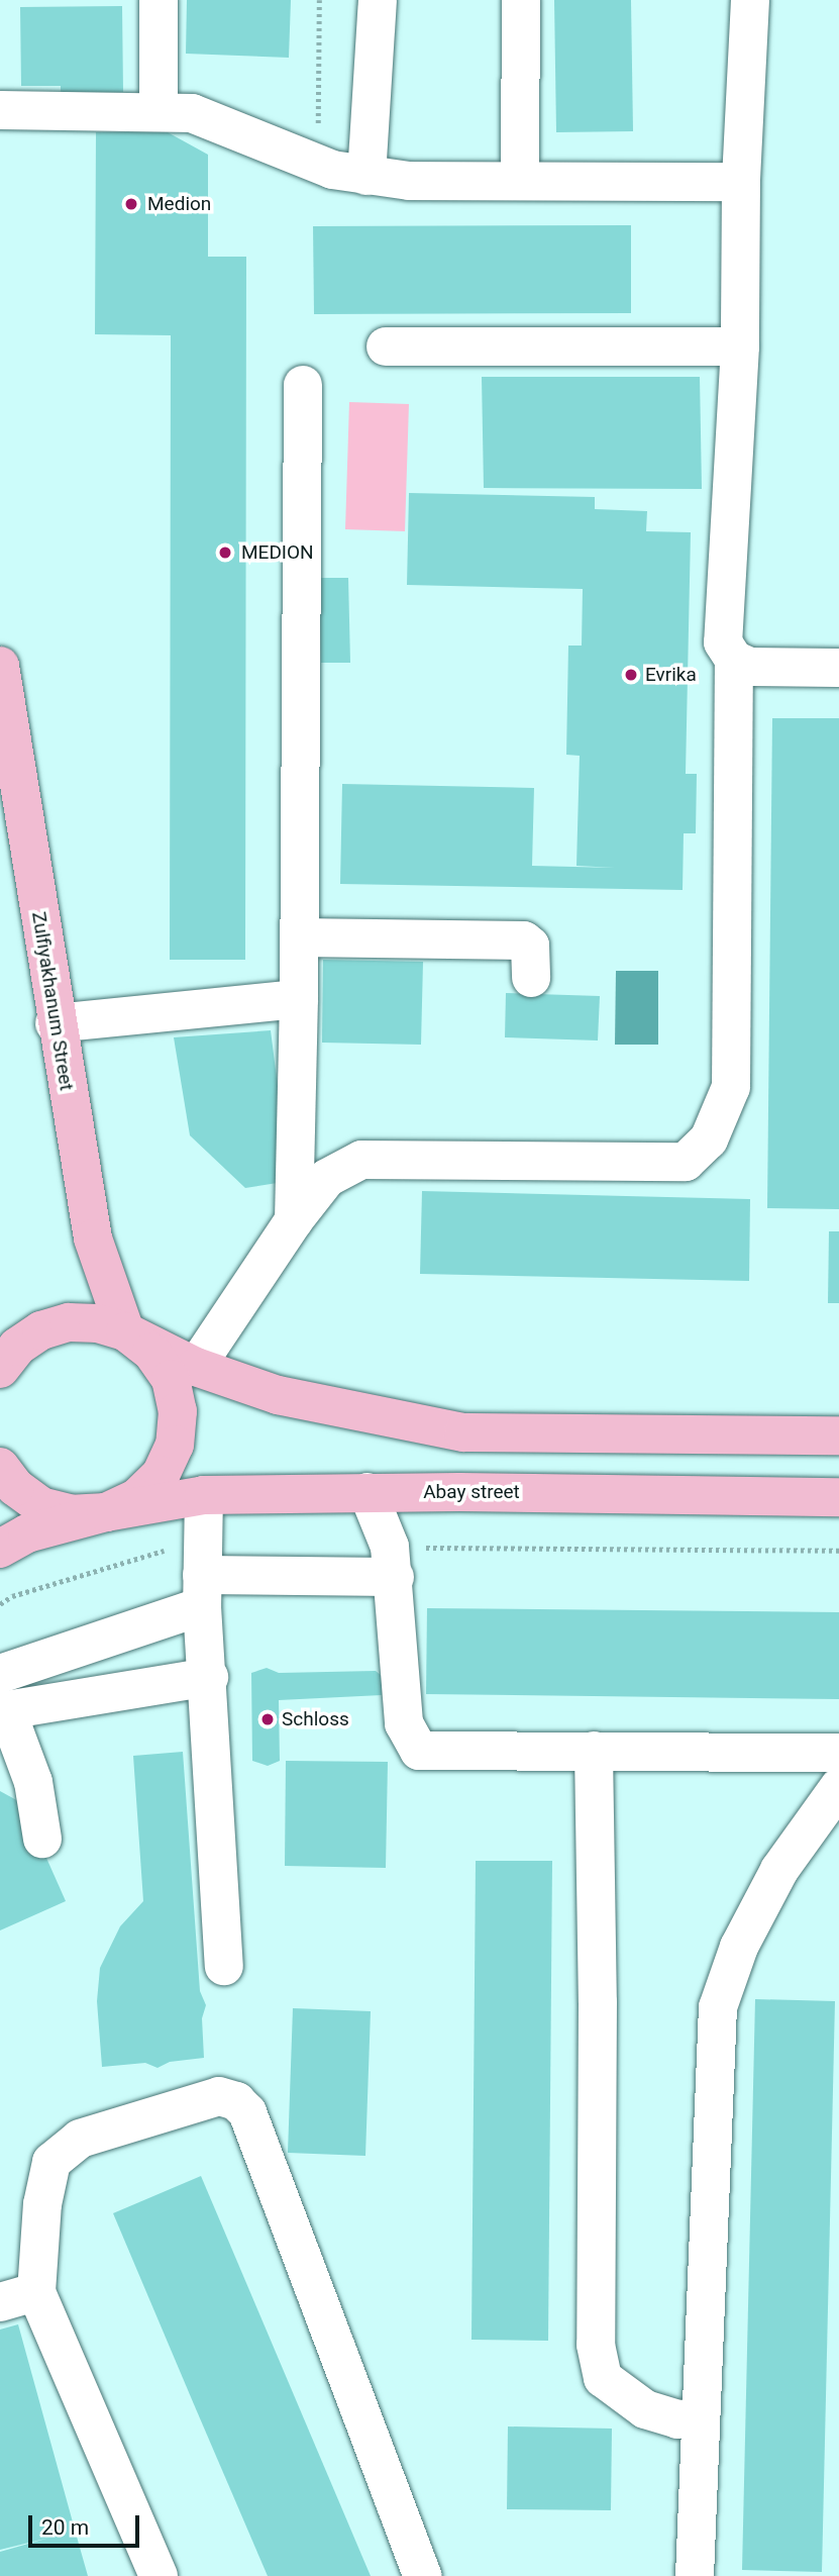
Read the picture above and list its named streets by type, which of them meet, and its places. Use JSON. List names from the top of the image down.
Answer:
{
  "streets": {
    "main road": ["Zulfiyakhanum Street", "Abay street"]
  },
  "places": [
    "Medion",
    "MEDION",
    "Evrika",
    "Schloss"
  ],
  "scale_bar": "20 m"
}
